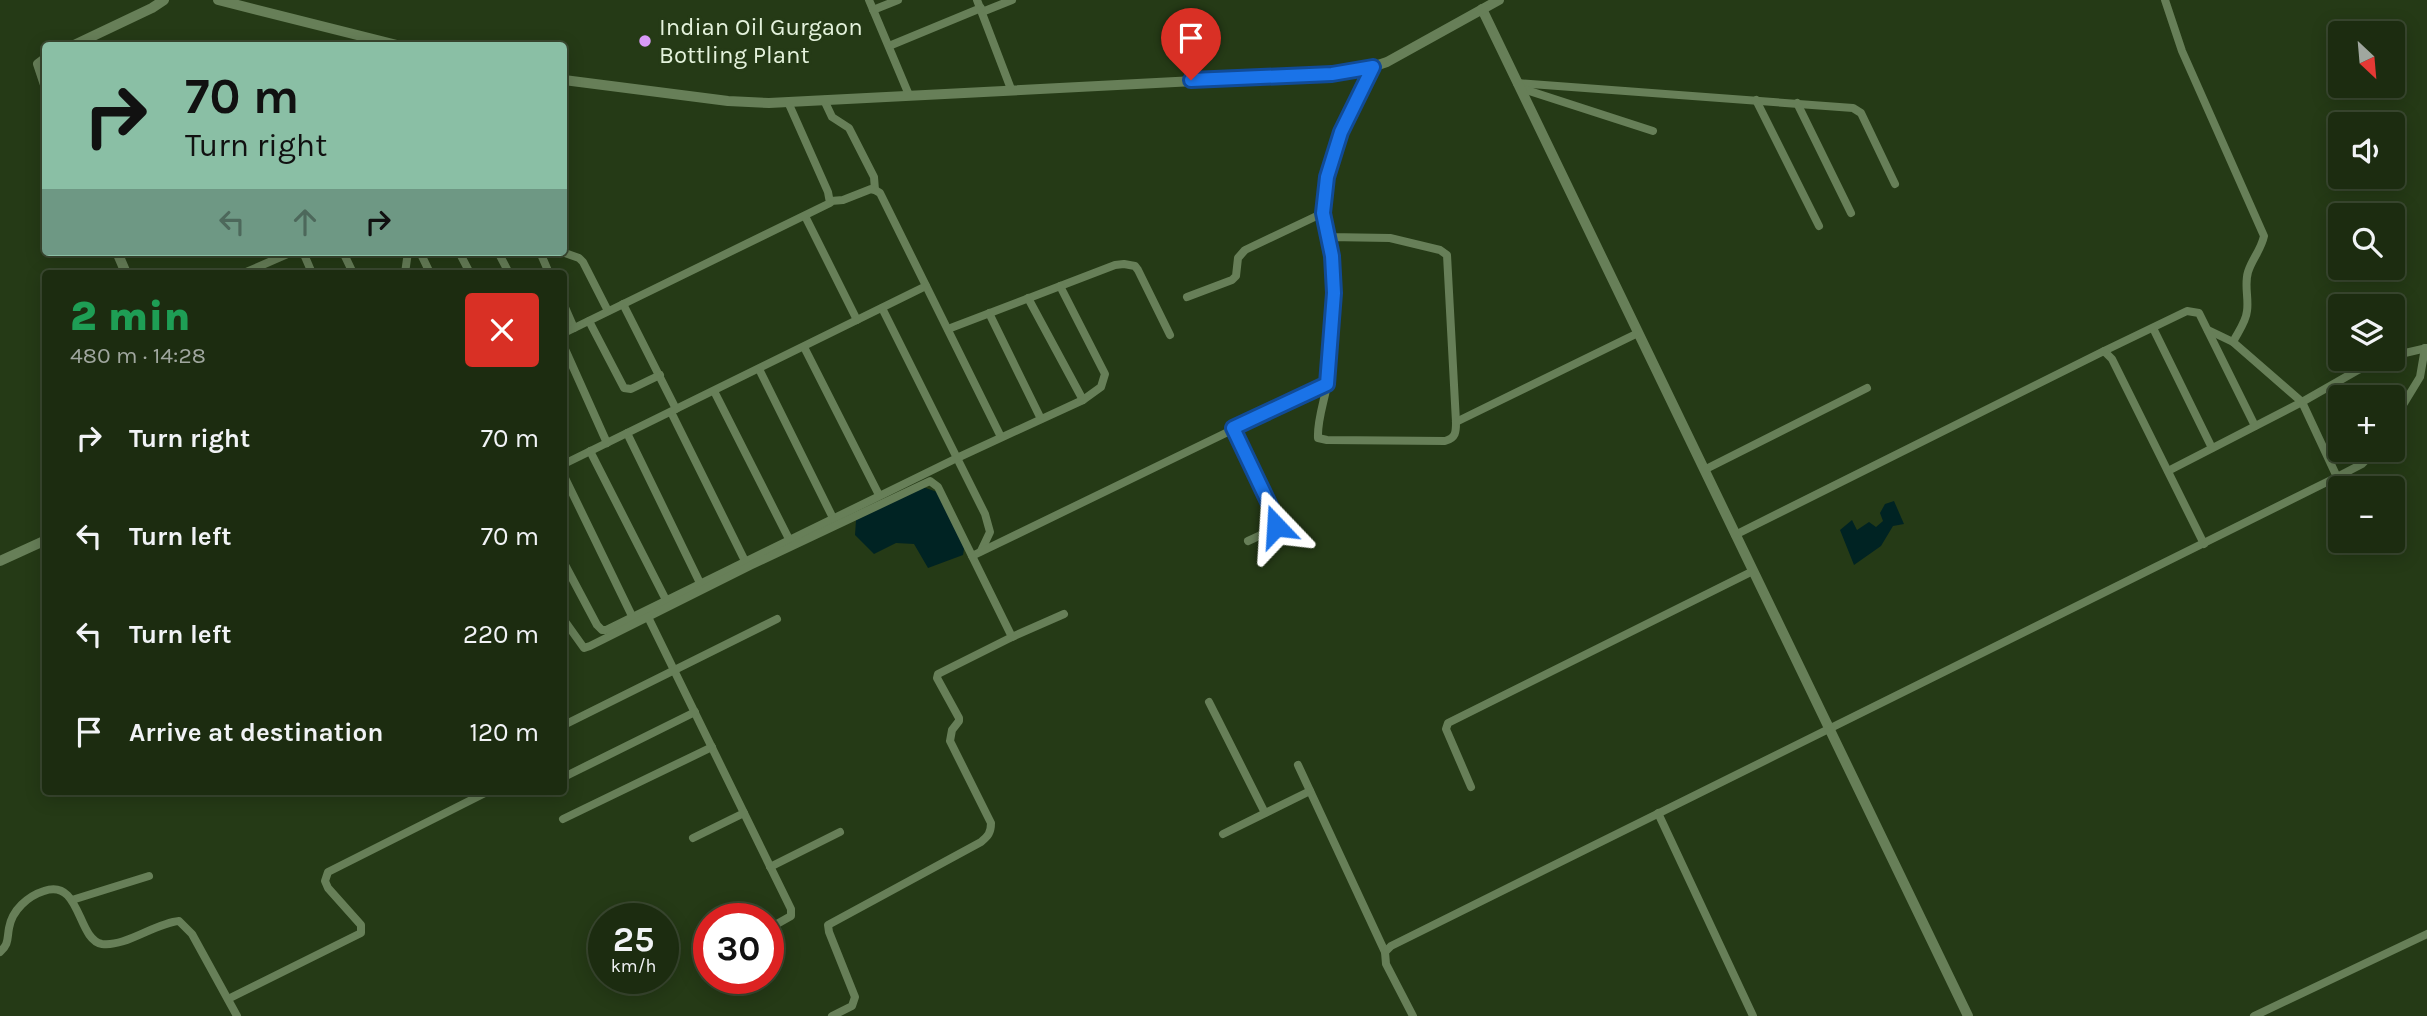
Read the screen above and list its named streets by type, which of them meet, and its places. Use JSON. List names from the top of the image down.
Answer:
{
  "places": ["Indian Oil Gurgaon Bottling Plant"],
  "north": "bottom right",
  "page": {
    "map_buttons": ["+", "−"],
    "turn": ["70 m", "Turn right"],
    "heading": ["2 min", "480 m · 14:28"],
    "list": [
      {
        "name": "Turn right",
        "value": "70 m"
      },
      {
        "name": "Turn left",
        "value": "70 m"
      },
      {
        "name": "Turn left",
        "value": "220 m"
      },
      {
        "name": "Arrive at destination",
        "value": "120 m"
      }
    ],
    "speed": "25 km/h",
    "limit": "30"
  }
}
